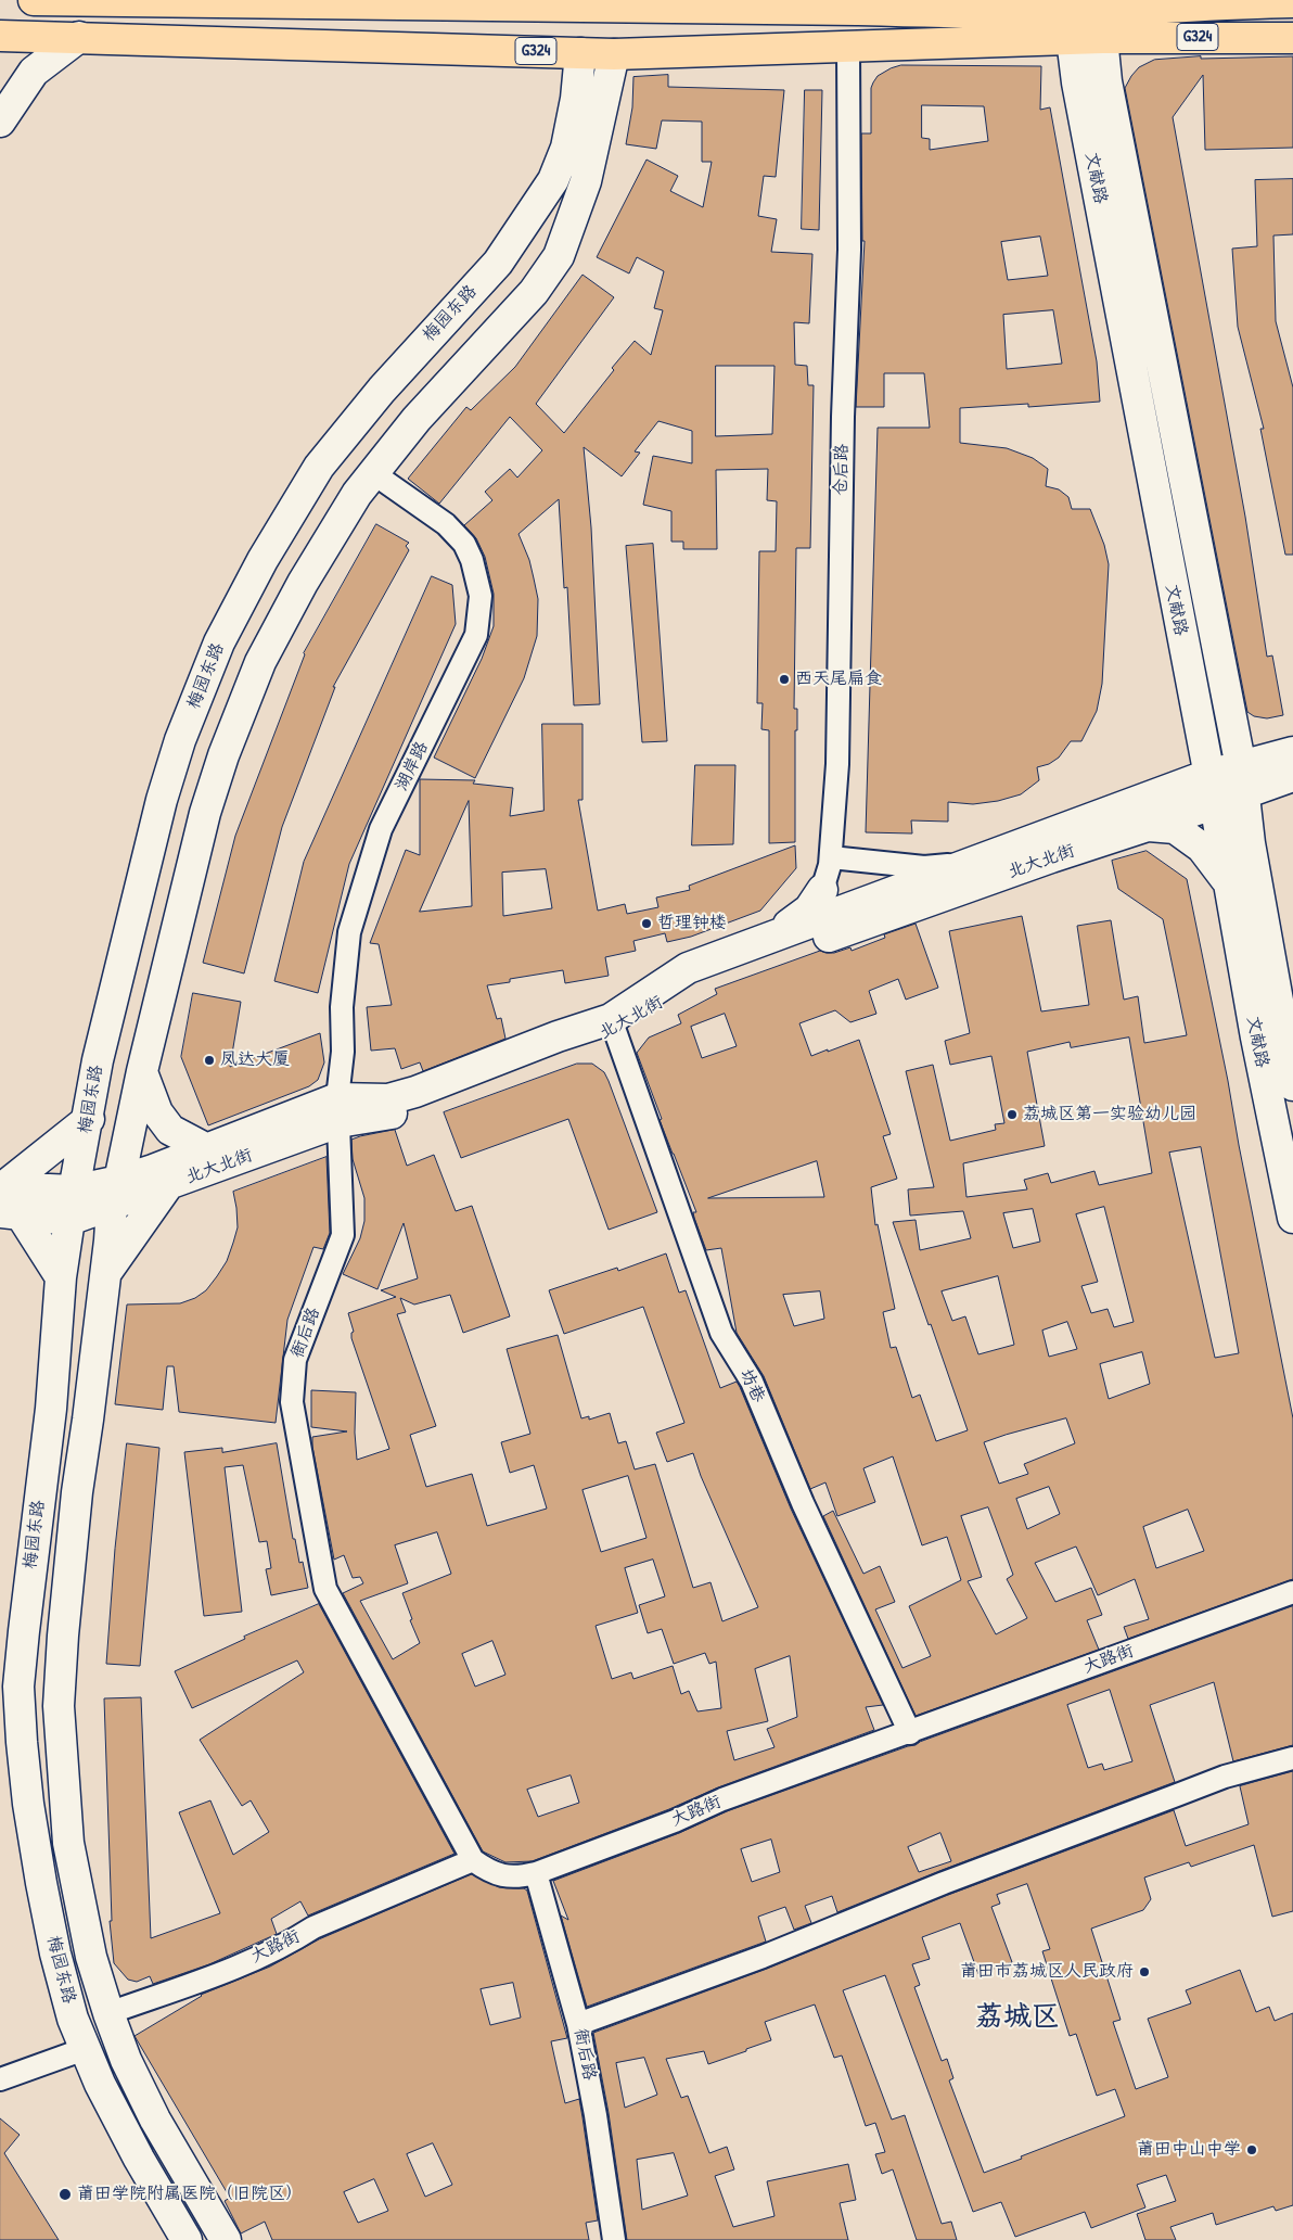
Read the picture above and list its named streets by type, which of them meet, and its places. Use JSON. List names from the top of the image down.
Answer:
{
  "streets": {
    "highway": ["G324"],
    "main road": ["文献路", "梅园东路", "北大北街"],
    "street": [
      "仓后路",
      "湖岸路",
      "衙后路",
      "坊巷",
      "大路街"
    ]
  },
  "crossings": [
    ["G324", "文献路"],
    ["G324", "梅园东路"],
    ["G324", "仓后路"],
    ["文献路", "北大北街"],
    ["梅园东路", "湖岸路"],
    ["梅园东路", "北大北街"],
    ["梅园东路", "大路街"],
    ["湖岸路", "北大北街"],
    ["湖岸路", "衙后路"],
    ["北大北街", "衙后路"],
    ["北大北街", "坊巷"],
    ["衙后路", "大路街"],
    ["坊巷", "大路街"]
  ],
  "districts": ["荔城区"],
  "places": [
    "西天尾扁食",
    "哲理钟楼",
    "凤达大厦",
    "荔城区第一实验幼儿园",
    "莆田市荔城区人民政府",
    "莆田中山中学",
    "莆田学院附属医院（旧院区）"
  ]
}
